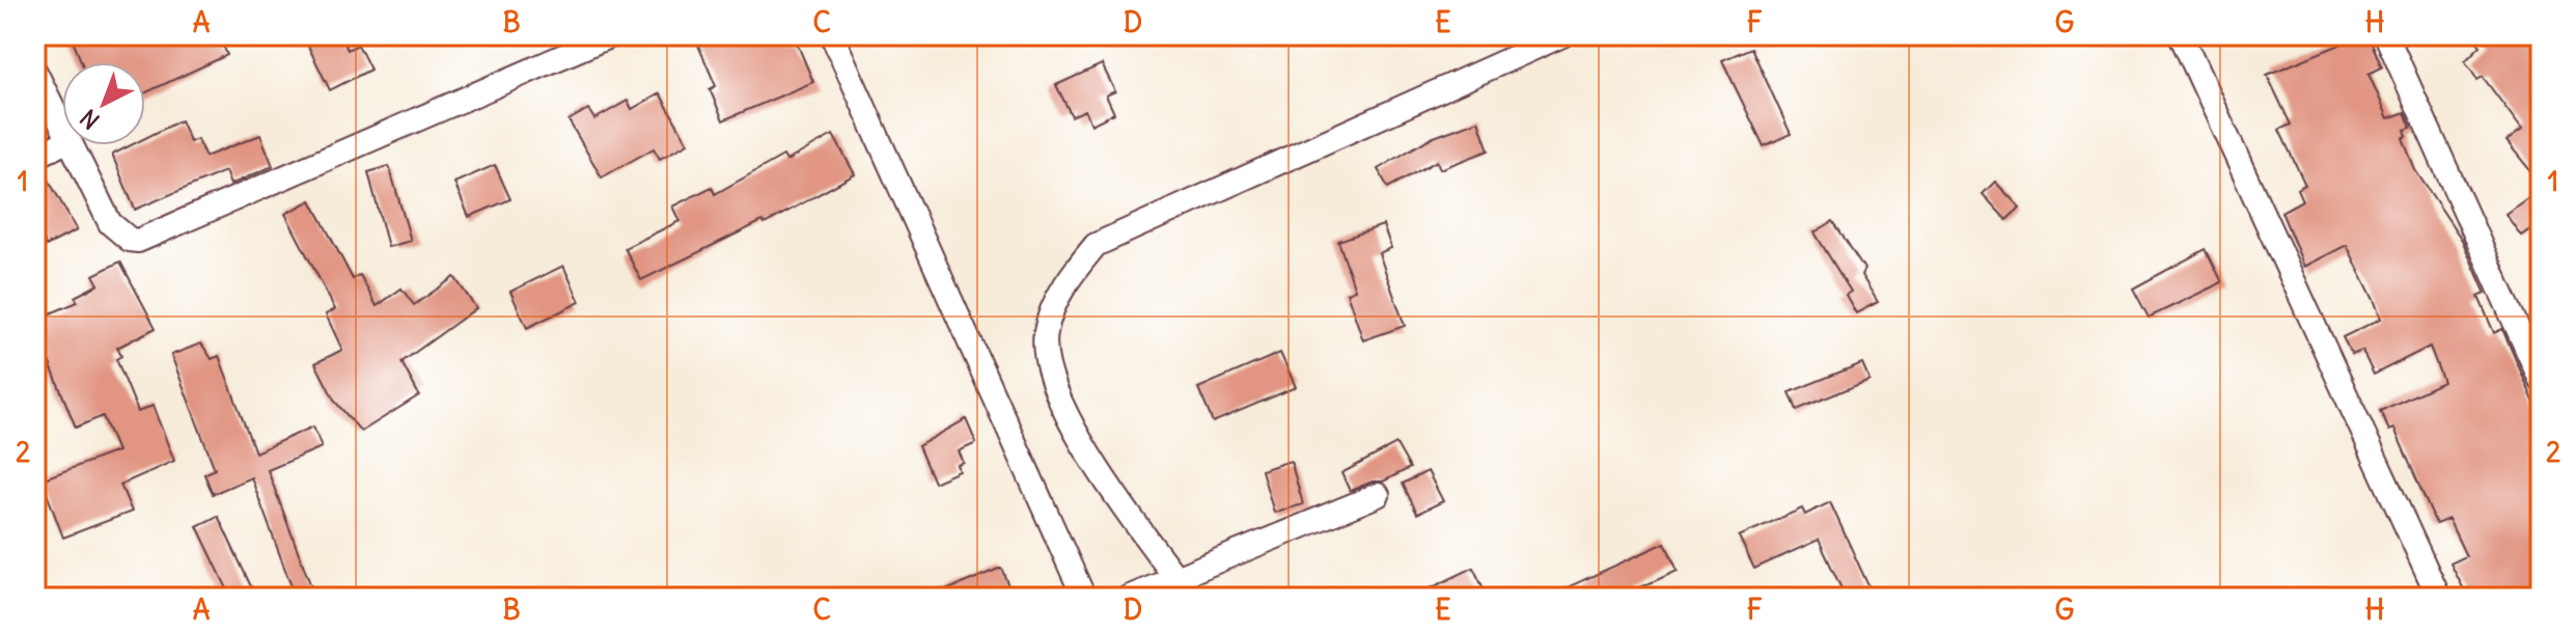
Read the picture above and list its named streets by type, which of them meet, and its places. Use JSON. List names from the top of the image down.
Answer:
{
  "north": "bottom left",
  "grid": {
    "columns": [
      "A",
      "B",
      "C",
      "D",
      "E",
      "F",
      "G",
      "H"
    ],
    "rows": ["1", "2"]
  }
}
